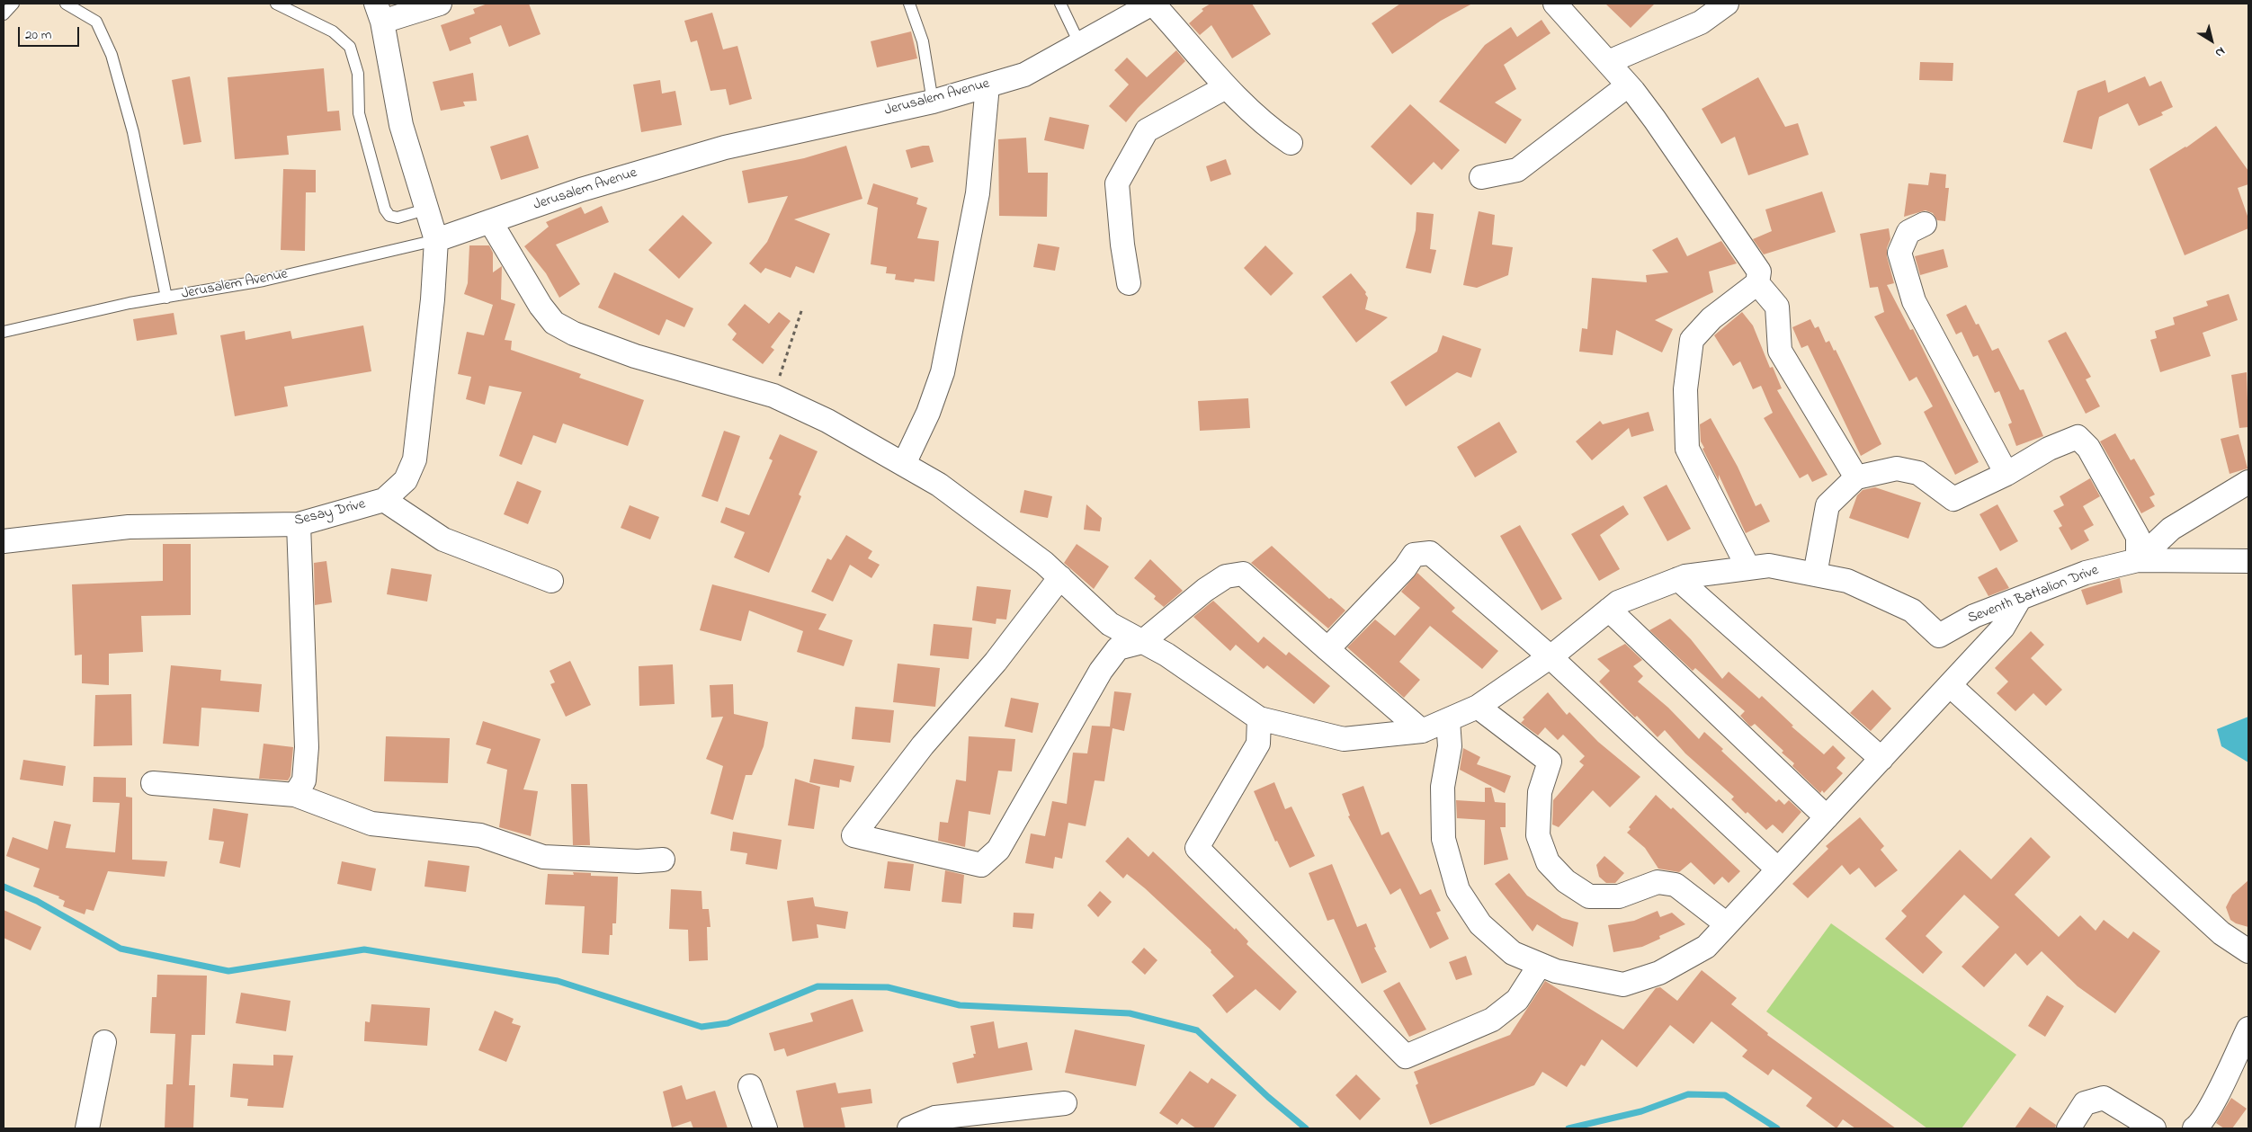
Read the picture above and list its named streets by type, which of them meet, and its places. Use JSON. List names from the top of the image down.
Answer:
{
  "streets": {
    "street": ["Jerusalem Avenue", "Sesay Drive", "Seventh Battalion Drive"]
  },
  "crossings": [
    ["Jerusalem Avenue", "Sesay Drive"]
  ],
  "scale_bar": "20 m",
  "north": "bottom right"
}
